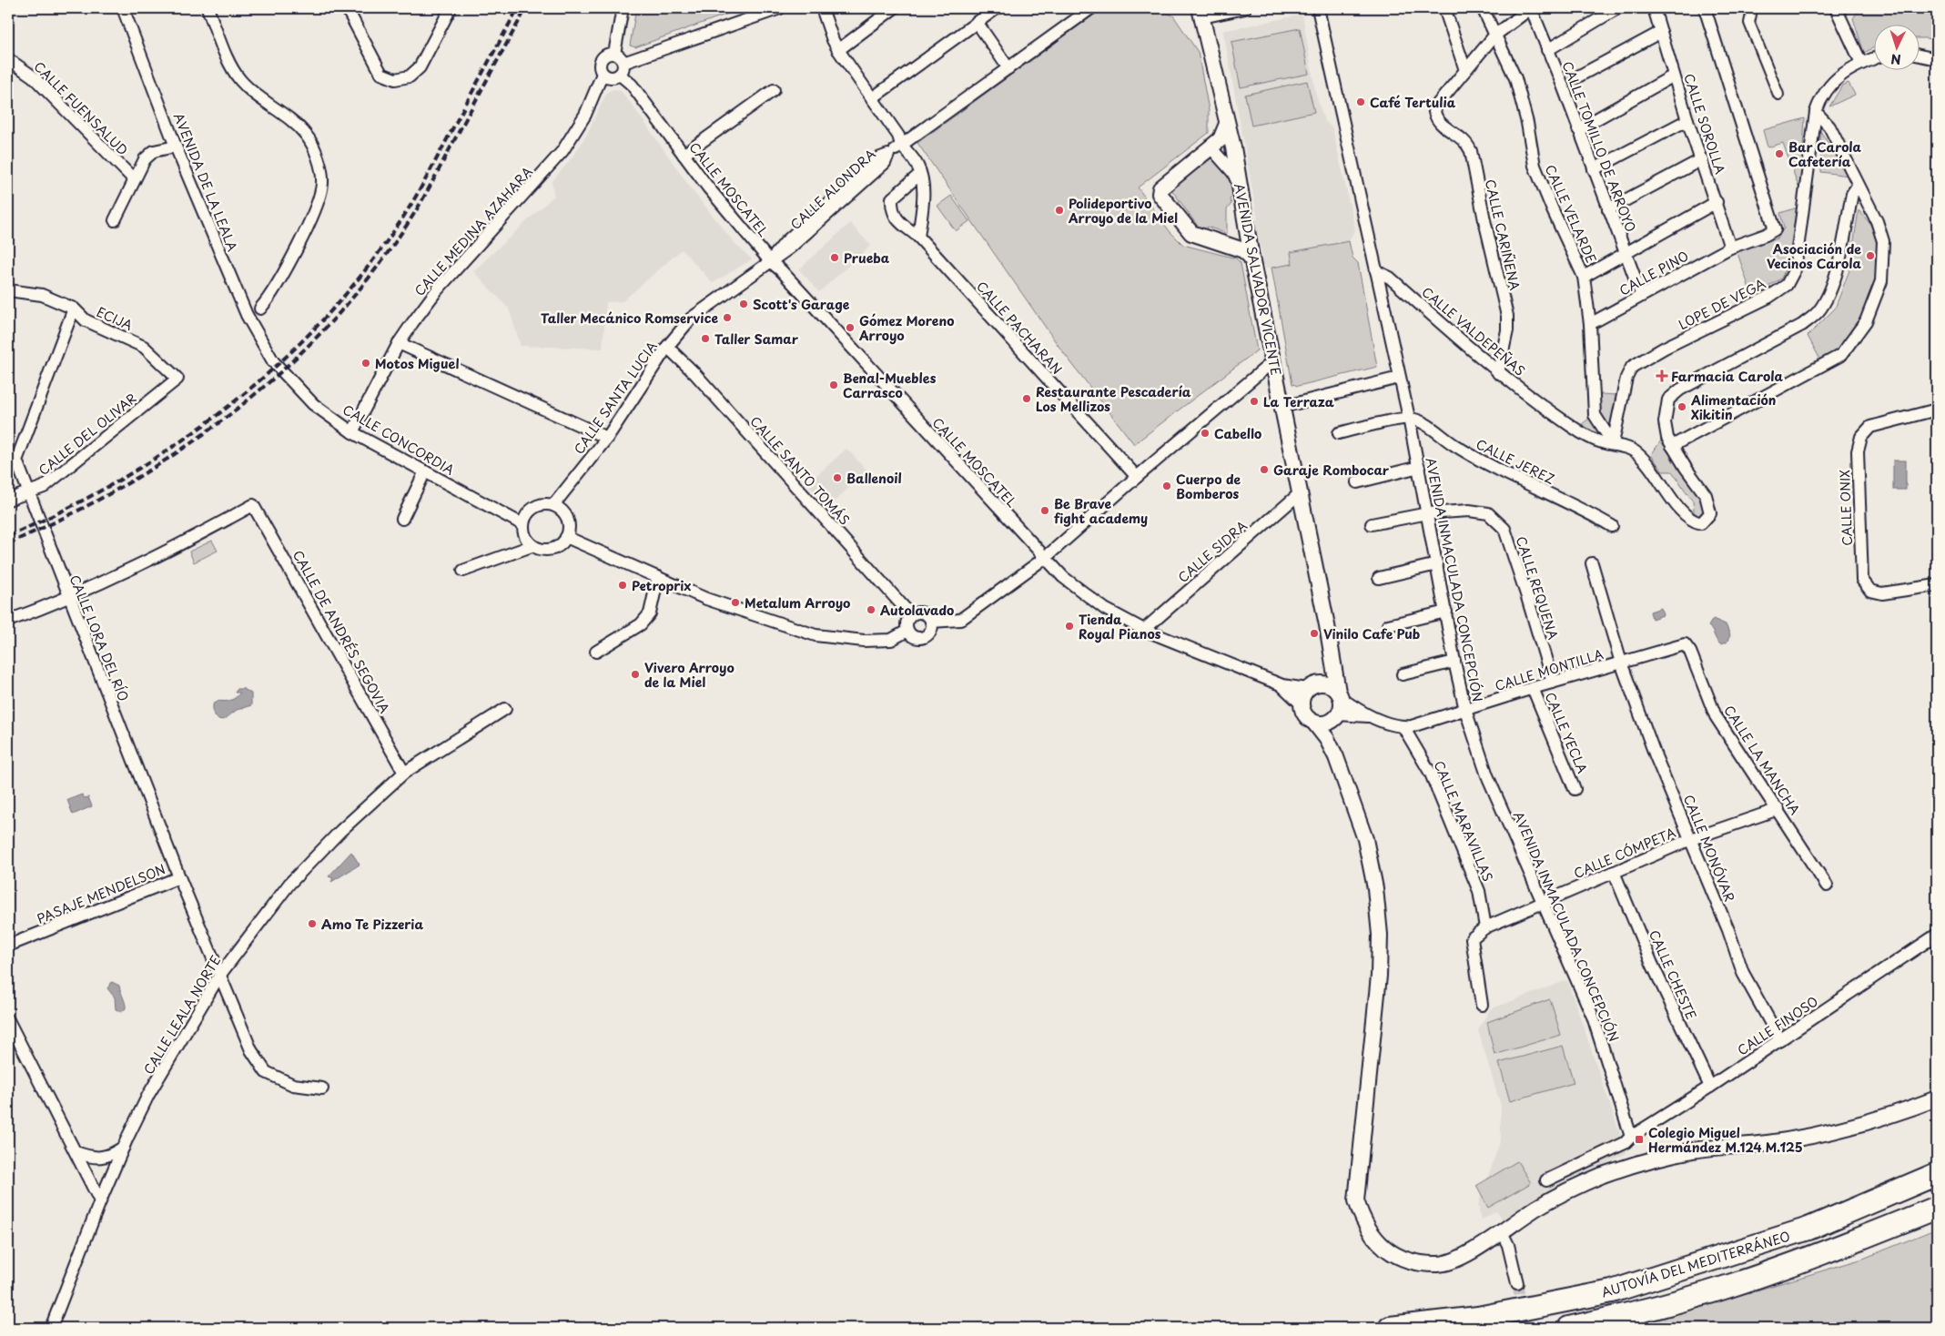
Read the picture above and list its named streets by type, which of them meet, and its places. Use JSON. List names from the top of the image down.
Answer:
{
  "streets": {
    "highway": ["AUTOVÍA DEL MEDITERRÁNEO"],
    "street": [
      "CALLE FUENSALUD",
      "CALLE SOROLLA",
      "CALLE TOMILLO DE ARROYO",
      "AVENIDA DE LA LEALA",
      "CALLE MOSCATEL",
      "CALLE ALONDRA",
      "CALLE VELARDE",
      "CALLE MEDINA AZAHARA",
      "CALLE CARIÑENA",
      "CALLE PINO",
      "AVENIDA SALVADOR VICENTE",
      "LOPE DE VEGA",
      "ECIJA",
      "CALLE PACHARAN",
      "CALLE VALDEPEÑAS",
      "CALLE SANTA LUCIA",
      "CALLE DEL OLIVAR",
      "CALLE CONCORDIA",
      "CALLE JEREZ",
      "CALLE SANTO TOMÁS",
      "CALLE ONIX",
      "CALLE SIDRA",
      "AVENIDA INMACULADA CONCEPCIÓN",
      "CALLE REQUENA",
      "CALLE DE ANDRÉS SEGOVIA",
      "CALLE LORA DEL RÍO",
      "CALLE MONTILLA",
      "CALLE YECLA",
      "CALLE LA MANCHA",
      "CALLE MARAVILLAS",
      "CALLE MONÓVAR",
      "CALLE CÓMPETA",
      "PASAJE MENDELSON",
      "CALLE CHESTE",
      "CALLE LEALA NORTE",
      "CALLE FINOSO"
    ]
  },
  "crossings": [
    ["CALLE SOROLLA", "CALLE PINO"],
    ["CALLE TOMILLO DE ARROYO", "CALLE PINO"],
    ["AVENIDA DE LA LEALA", "CALLE CONCORDIA"],
    ["CALLE MOSCATEL", "CALLE ALONDRA"],
    ["CALLE MOSCATEL", "CALLE MEDINA AZAHARA"],
    ["CALLE MOSCATEL", "AVENIDA SALVADOR VICENTE"],
    ["CALLE MOSCATEL", "CALLE SANTA LUCIA"],
    ["CALLE MOSCATEL", "CALLE SIDRA"],
    ["CALLE MOSCATEL", "CALLE MONTILLA"],
    ["CALLE ALONDRA", "CALLE SANTA LUCIA"],
    ["CALLE VELARDE", "CALLE PINO"],
    ["CALLE MEDINA AZAHARA", "CALLE CONCORDIA"],
    ["CALLE CARIÑENA", "CALLE VALDEPEÑAS"],
    ["AVENIDA SALVADOR VICENTE", "CALLE SIDRA"],
    ["AVENIDA SALVADOR VICENTE", "CALLE MONTILLA"],
    ["LOPE DE VEGA", "CALLE VALDEPEÑAS"],
    ["ECIJA", "CALLE DEL OLIVAR"],
    ["ECIJA", "CALLE LORA DEL RÍO"],
    ["CALLE VALDEPEÑAS", "AVENIDA INMACULADA CONCEPCIÓN"],
    ["CALLE SANTA LUCIA", "CALLE CONCORDIA"],
    ["CALLE SANTA LUCIA", "CALLE SANTO TOMÁS"],
    ["CALLE DEL OLIVAR", "CALLE LORA DEL RÍO"],
    ["CALLE JEREZ", "AVENIDA INMACULADA CONCEPCIÓN"],
    ["AVENIDA INMACULADA CONCEPCIÓN", "CALLE REQUENA"],
    ["AVENIDA INMACULADA CONCEPCIÓN", "CALLE MONTILLA"],
    ["AVENIDA INMACULADA CONCEPCIÓN", "CALLE CÓMPETA"],
    ["AVENIDA INMACULADA CONCEPCIÓN", "CALLE FINOSO"],
    ["CALLE REQUENA", "CALLE MONTILLA"],
    ["CALLE DE ANDRÉS SEGOVIA", "CALLE LORA DEL RÍO"],
    ["CALLE DE ANDRÉS SEGOVIA", "CALLE LEALA NORTE"],
    ["CALLE LORA DEL RÍO", "PASAJE MENDELSON"],
    ["CALLE LORA DEL RÍO", "CALLE LEALA NORTE"],
    ["CALLE MONTILLA", "CALLE YECLA"],
    ["CALLE MONTILLA", "CALLE LA MANCHA"],
    ["CALLE MONTILLA", "CALLE MARAVILLAS"],
    ["CALLE MONTILLA", "CALLE MONÓVAR"],
    ["CALLE LA MANCHA", "CALLE CÓMPETA"],
    ["CALLE MARAVILLAS", "CALLE CÓMPETA"],
    ["CALLE MONÓVAR", "CALLE CÓMPETA"],
    ["CALLE MONÓVAR", "CALLE FINOSO"],
    ["CALLE CÓMPETA", "CALLE CHESTE"],
    ["CALLE CHESTE", "CALLE FINOSO"]
  ],
  "places": {
    "other": [
      "Café Tertulia",
      "Bar Carola Cafetería",
      "Polideportivo Arroyo de la Miel",
      "Asociación de Vecinos Carola",
      "Prueba",
      "Scott's Garage",
      "Taller Mecánico Romservice",
      "Gómez Moreno Arroyo",
      "Taller Samar",
      "Motos Miguel",
      "Benal-Muebles Carrasco",
      "Restaurante Pescadería Los Mellizos",
      "La Terraza",
      "Alimentación Xikitin",
      "Cabello",
      "Garaje Rombocar",
      "Ballenoil",
      "Cuerpo de Bomberos",
      "Be Brave fight academy",
      "Petroprix",
      "Metalum Arroyo",
      "Autolavado",
      "Tienda Royal Pianos",
      "Vinilo Cafe Pub",
      "Vivero Arroyo de la Miel",
      "Amo Te Pizzeria"
    ],
    "health": ["Farmacia Carola"],
    "transit": ["Colegio Miguel Hermández M.124 M.125"]
  },
  "north": "bottom"
}
